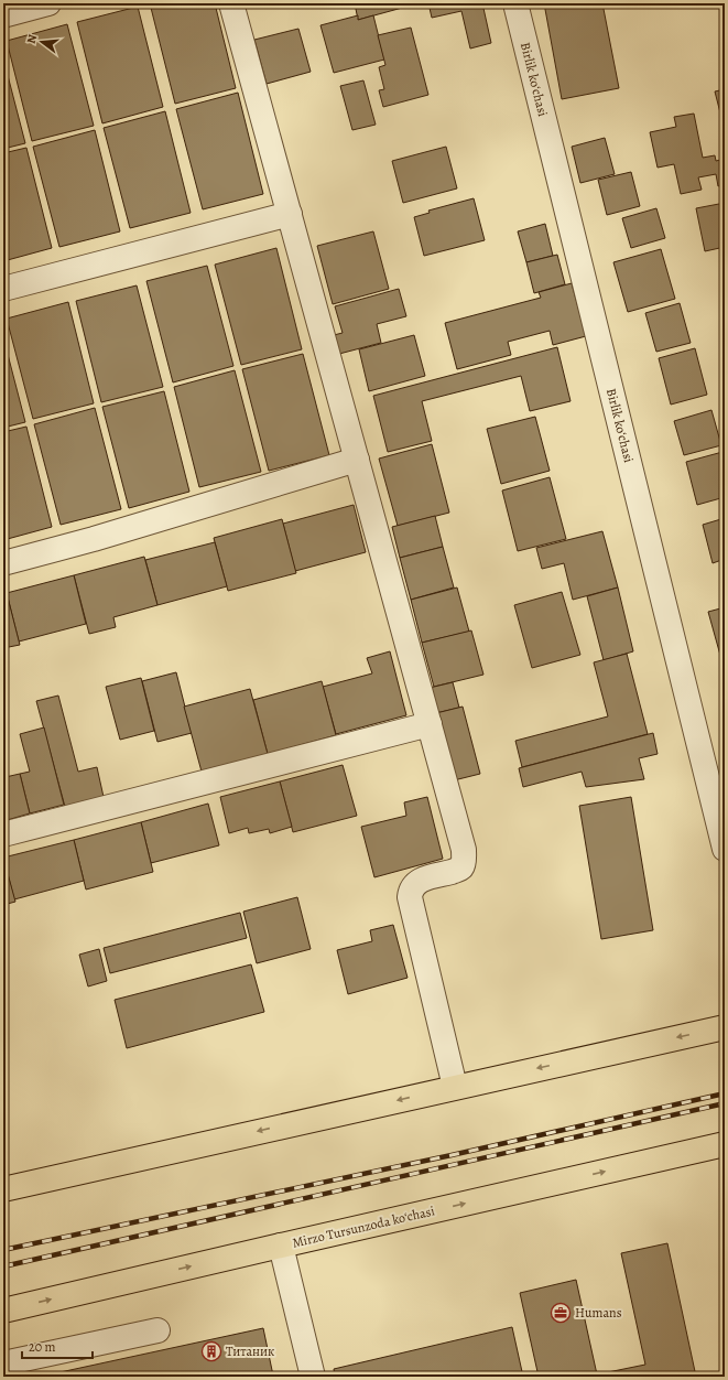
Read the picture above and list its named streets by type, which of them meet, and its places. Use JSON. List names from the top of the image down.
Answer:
{
  "streets": {
    "main road": ["Mirzo Tursunzoda koʻchasi"],
    "street": ["Birlik koʻchasi"]
  },
  "places": {
    "office": ["Humans"],
    "building": ["Титаник"]
  },
  "scale_bar": "20 m",
  "north": "left"
}
